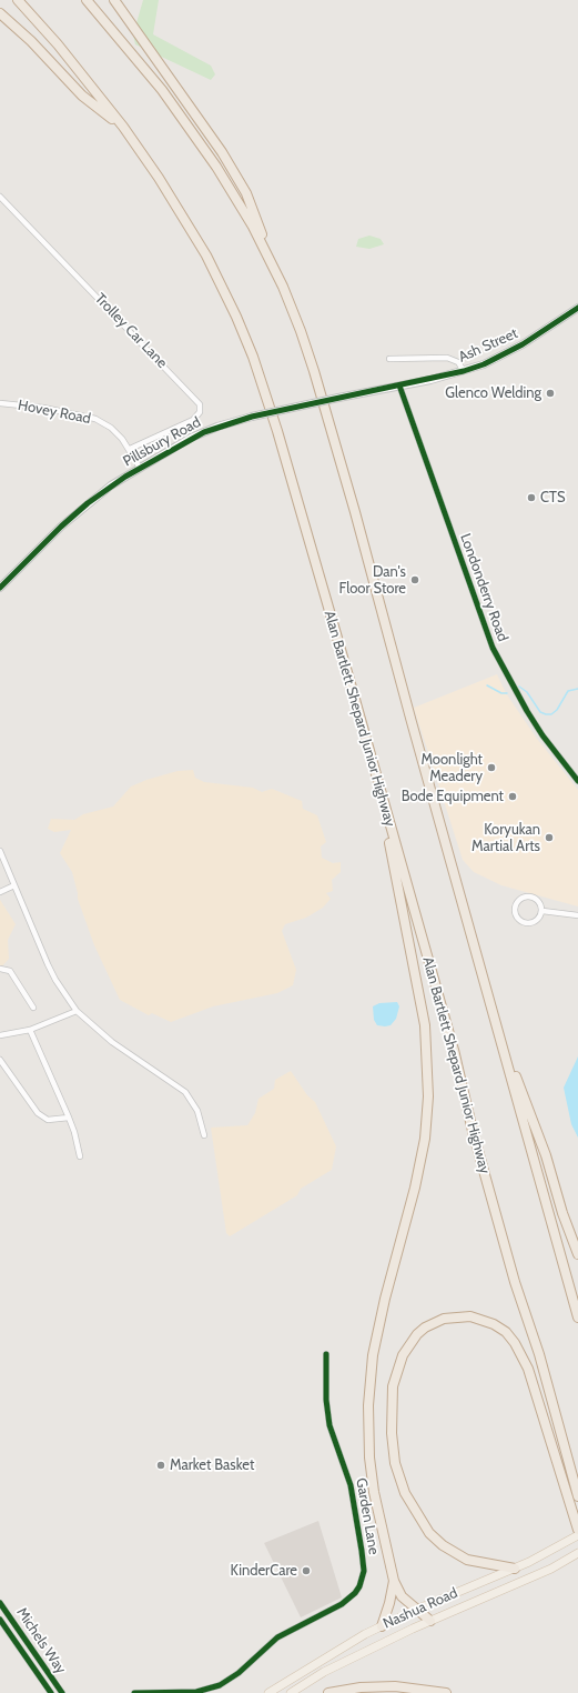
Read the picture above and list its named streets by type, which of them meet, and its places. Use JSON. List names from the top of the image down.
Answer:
{
  "streets": {
    "highway": ["Alan Bartlett Shepard Junior Highway"],
    "main road": ["Nashua Road"],
    "street": [
      "Trolley Car Lane",
      "Ash Street",
      "Hovey Road",
      "Pillsbury Road",
      "Londonderry Road",
      "Garden Lane",
      "Michels Way"
    ]
  },
  "crossings": [
    ["Trolley Car Lane", "Hovey Road"],
    ["Ash Street", "Pillsbury Road"],
    ["Ash Street", "Londonderry Road"],
    ["Hovey Road", "Pillsbury Road"],
    ["Pillsbury Road", "Londonderry Road"]
  ],
  "places": [
    "Glenco Welding",
    "CTS",
    "Dan's Floor Store",
    "Moonlight Meadery",
    "Bode Equipment",
    "Koryukan Martial Arts",
    "Market Basket",
    "KinderCare"
  ]
}
